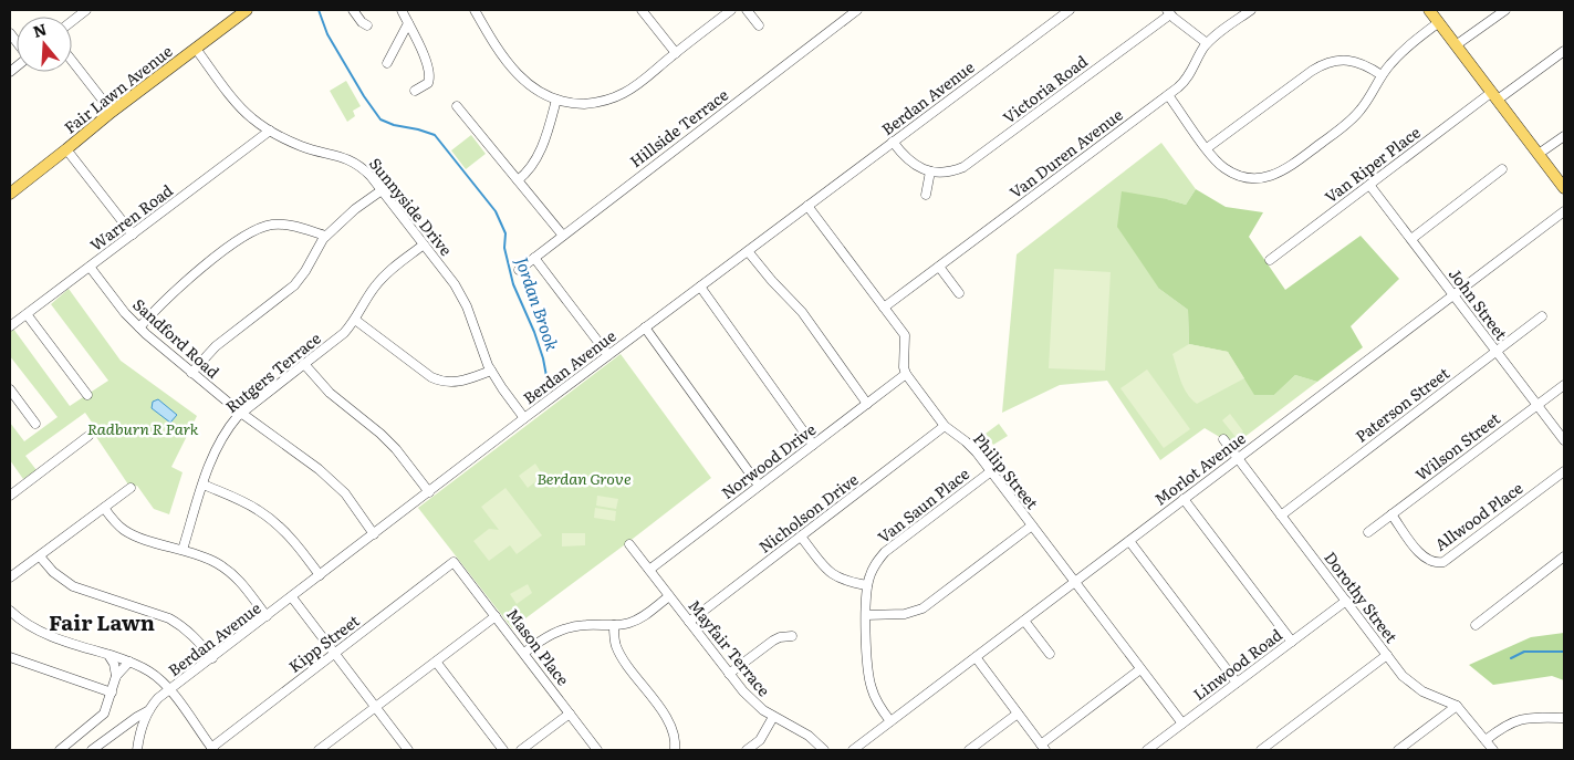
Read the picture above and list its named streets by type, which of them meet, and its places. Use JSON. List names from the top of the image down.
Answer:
{
  "streets": {
    "main road": ["Fair Lawn Avenue"],
    "street": [
      "Victoria Road",
      "Berdan Avenue",
      "Hillside Terrace",
      "Van Duren Avenue",
      "Van Riper Place",
      "Sunnyside Drive",
      "Warren Road",
      "John Street",
      "Sandford Road",
      "Rutgers Terrace",
      "Paterson Street",
      "Wilson Street",
      "Norwood Drive",
      "Morlot Avenue",
      "Philip Street",
      "Van Saun Place",
      "Nicholson Drive",
      "Allwood Place",
      "Dorothy Street",
      "Kipp Street",
      "Mason Place",
      "Mayfair Terrace",
      "Linwood Road"
    ]
  },
  "crossings": [
    ["Fair Lawn Avenue", "Sunnyside Drive"],
    ["Berdan Avenue", "Sunnyside Drive"],
    ["Berdan Avenue", "Sandford Road"],
    ["Van Riper Place", "John Street"],
    ["Sunnyside Drive", "Warren Road"],
    ["Sunnyside Drive", "Rutgers Terrace"],
    ["Warren Road", "Sandford Road"],
    ["John Street", "Paterson Street"],
    ["John Street", "Wilson Street"],
    ["John Street", "Morlot Avenue"],
    ["Sandford Road", "Rutgers Terrace"],
    ["Paterson Street", "Dorothy Street"],
    ["Wilson Street", "Allwood Place"],
    ["Norwood Drive", "Philip Street"],
    ["Norwood Drive", "Mayfair Terrace"],
    ["Morlot Avenue", "Philip Street"],
    ["Morlot Avenue", "Van Saun Place"],
    ["Morlot Avenue", "Dorothy Street"],
    ["Philip Street", "Van Saun Place"],
    ["Philip Street", "Nicholson Drive"],
    ["Philip Street", "Linwood Road"],
    ["Nicholson Drive", "Mayfair Terrace"],
    ["Dorothy Street", "Linwood Road"],
    ["Kipp Street", "Mason Place"]
  ],
  "districts": ["Fair Lawn"],
  "water": ["Jordan Brook"],
  "parks": ["Radburn R Park", "Berdan Grove"],
  "north": "top"
}
